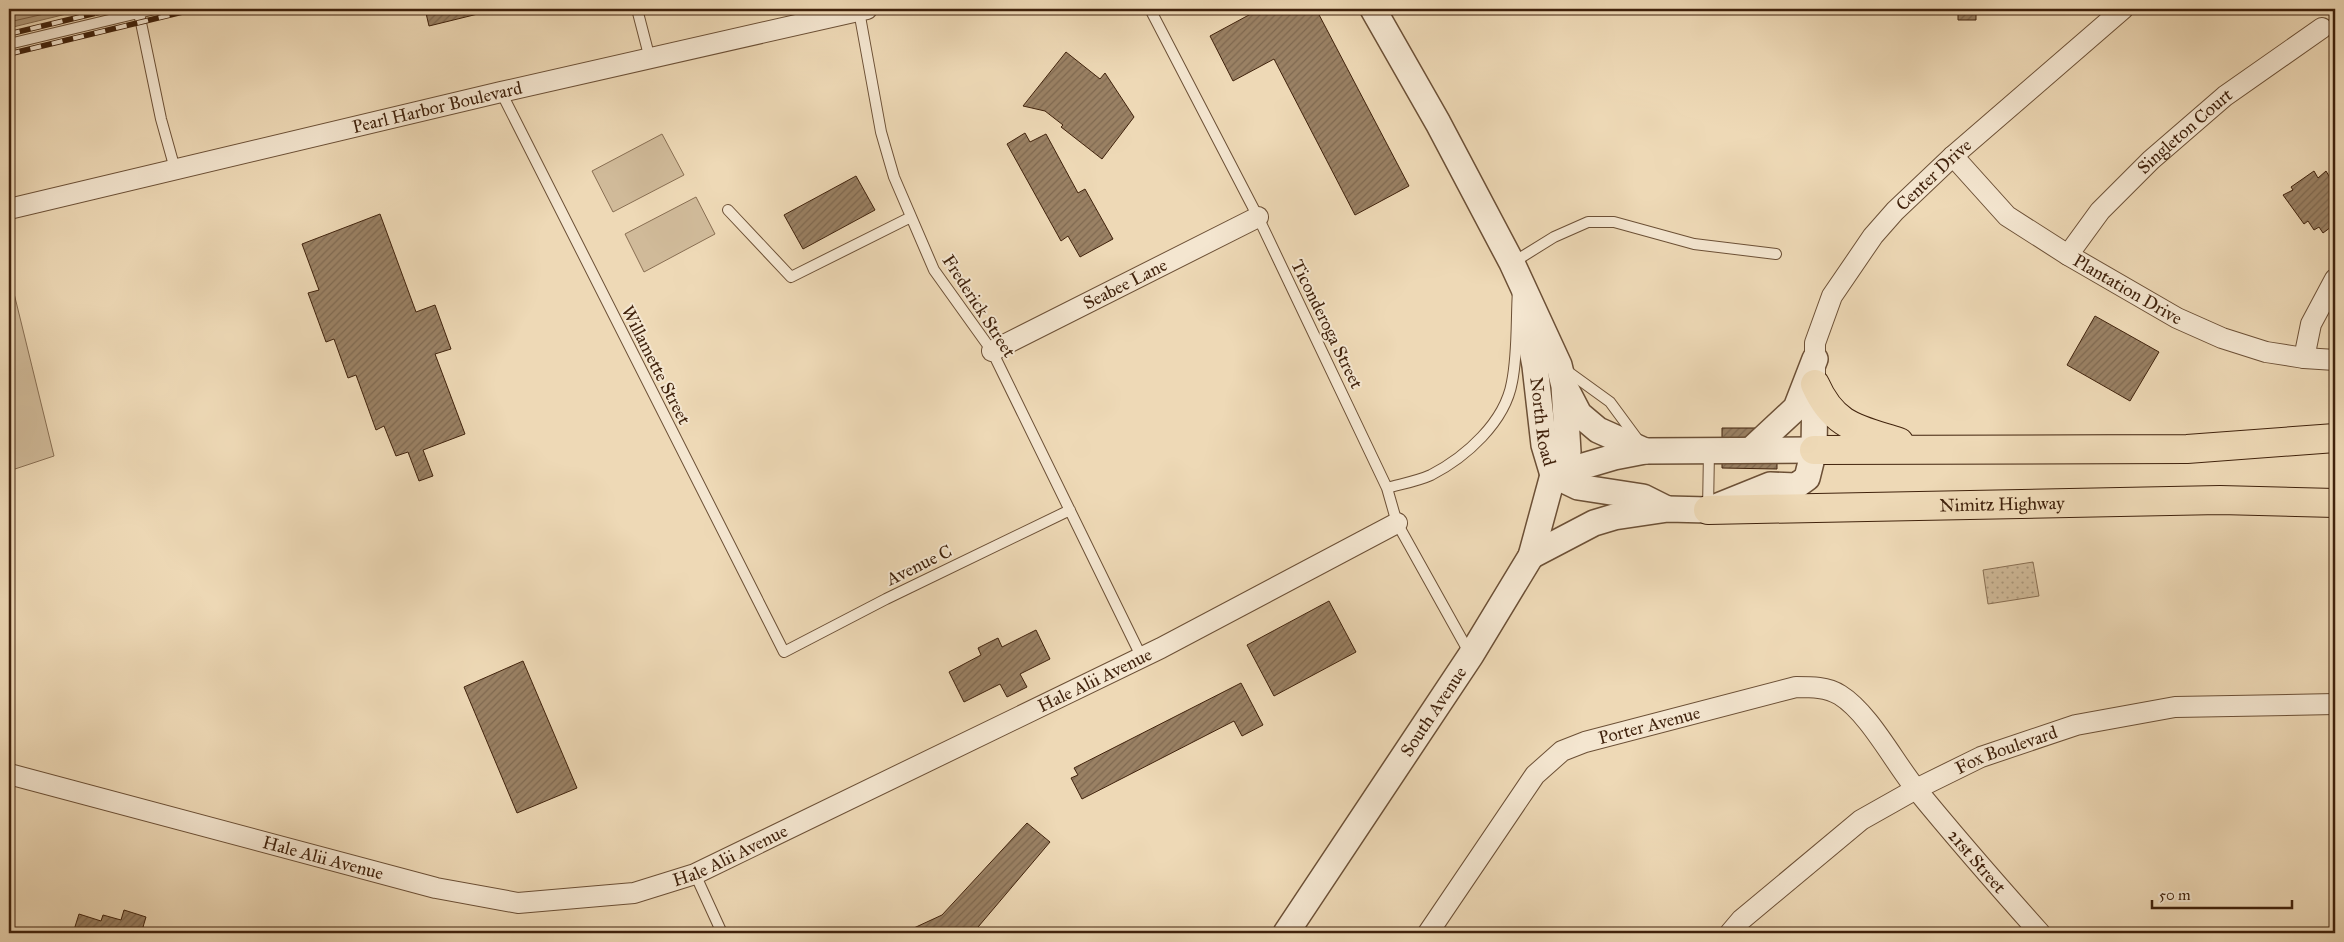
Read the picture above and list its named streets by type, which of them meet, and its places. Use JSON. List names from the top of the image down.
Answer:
{
  "streets": {
    "main road": ["Nimitz Highway"],
    "street": [
      "Pearl Harbor Boulevard",
      "Singleton Court",
      "Center Drive",
      "Seabee Lane",
      "Plantation Drive",
      "North Road",
      "Hale Alii Avenue",
      "South Avenue",
      "Porter Avenue",
      "Fox Boulevard",
      "21st Street"
    ],
    "lane": [
      "Frederick Street",
      "Ticonderoga Street",
      "Willamette Street",
      "Avenue C"
    ]
  },
  "crossings": [
    ["Pearl Harbor Boulevard", "Frederick Street"],
    ["Pearl Harbor Boulevard", "Willamette Street"],
    ["Singleton Court", "Plantation Drive"],
    ["Center Drive", "Plantation Drive"],
    ["Seabee Lane", "Frederick Street"],
    ["Seabee Lane", "Ticonderoga Street"],
    ["Frederick Street", "Avenue C"],
    ["Frederick Street", "Hale Alii Avenue"],
    ["Ticonderoga Street", "Hale Alii Avenue"],
    ["Ticonderoga Street", "South Avenue"],
    ["Willamette Street", "Avenue C"],
    ["North Road", "South Avenue"],
    ["Porter Avenue", "Fox Boulevard"],
    ["Porter Avenue", "21st Street"],
    ["Fox Boulevard", "21st Street"]
  ],
  "scale_bar": "50 m"
}
